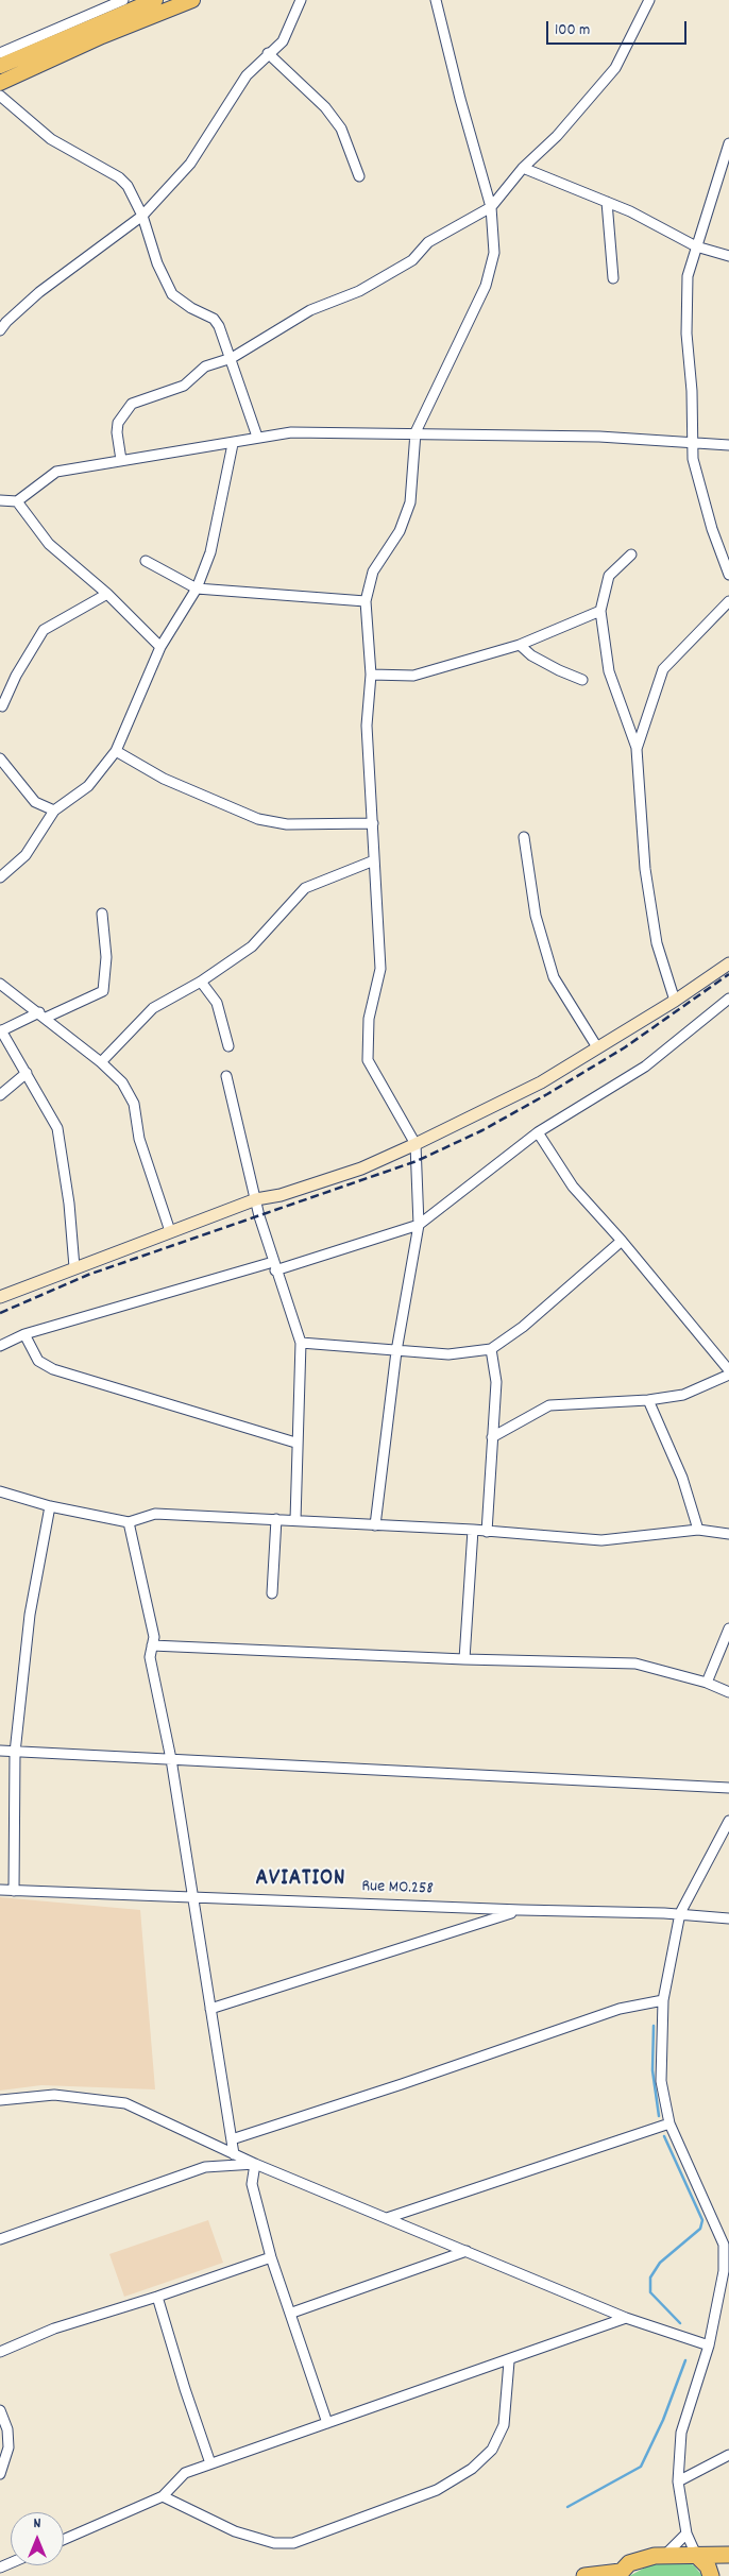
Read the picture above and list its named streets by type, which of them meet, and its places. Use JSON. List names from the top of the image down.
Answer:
{
  "streets": {
    "street": ["Rue MO.258"]
  },
  "districts": ["AVIATION"],
  "scale_bar": "100 m",
  "north": "top"
}
